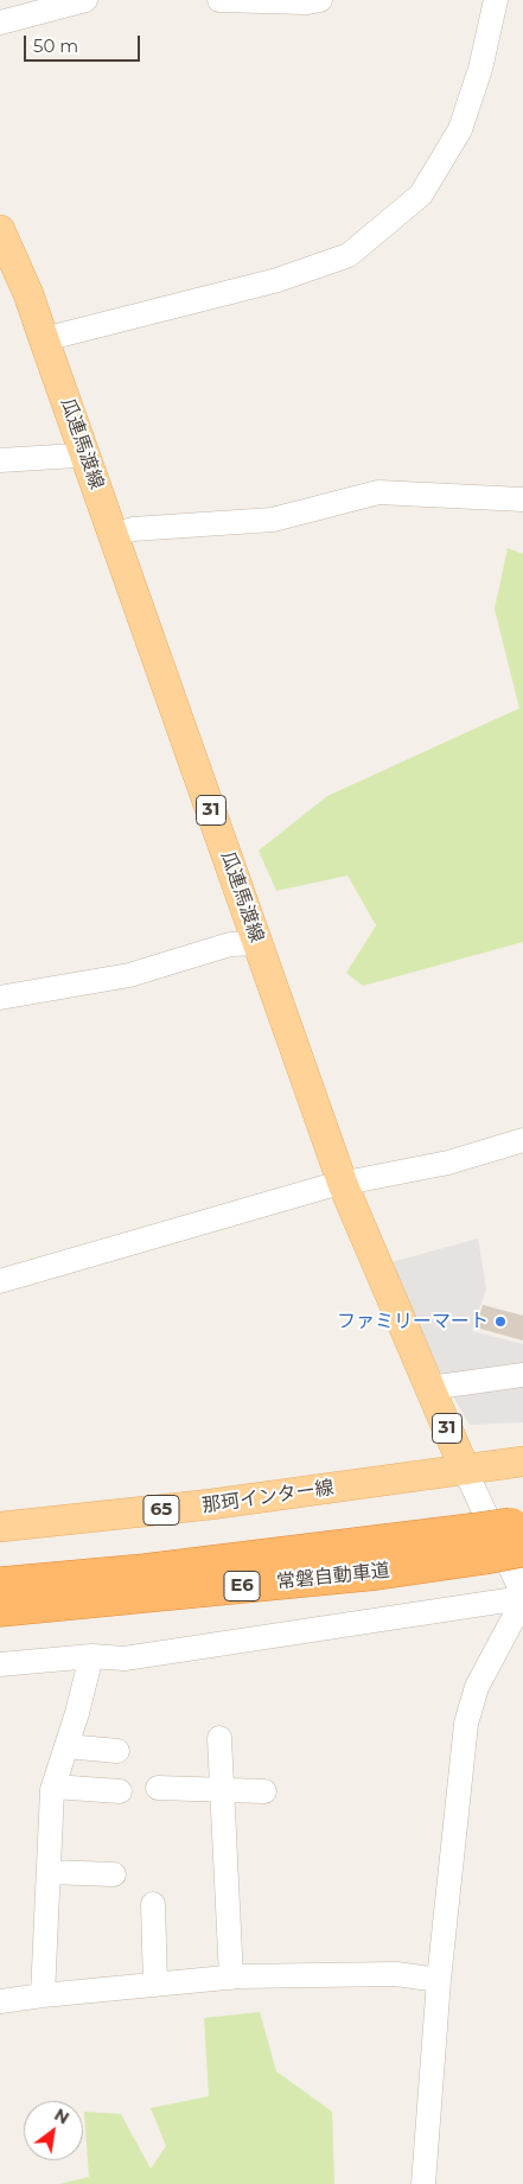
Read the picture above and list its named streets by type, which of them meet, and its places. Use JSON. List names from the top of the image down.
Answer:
{
  "streets": {
    "highway": ["常磐自動車道", "E6"],
    "main road": [
      "瓜連馬渡線",
      "31",
      "那珂インター線",
      "65"
    ]
  },
  "crossings": [
    ["瓜連馬渡線", "31"],
    ["瓜連馬渡線", "那珂インター線"],
    ["31", "那珂インター線"]
  ],
  "places": ["ファミリーマート"],
  "scale_bar": "50 m",
  "north": "top right"
}
